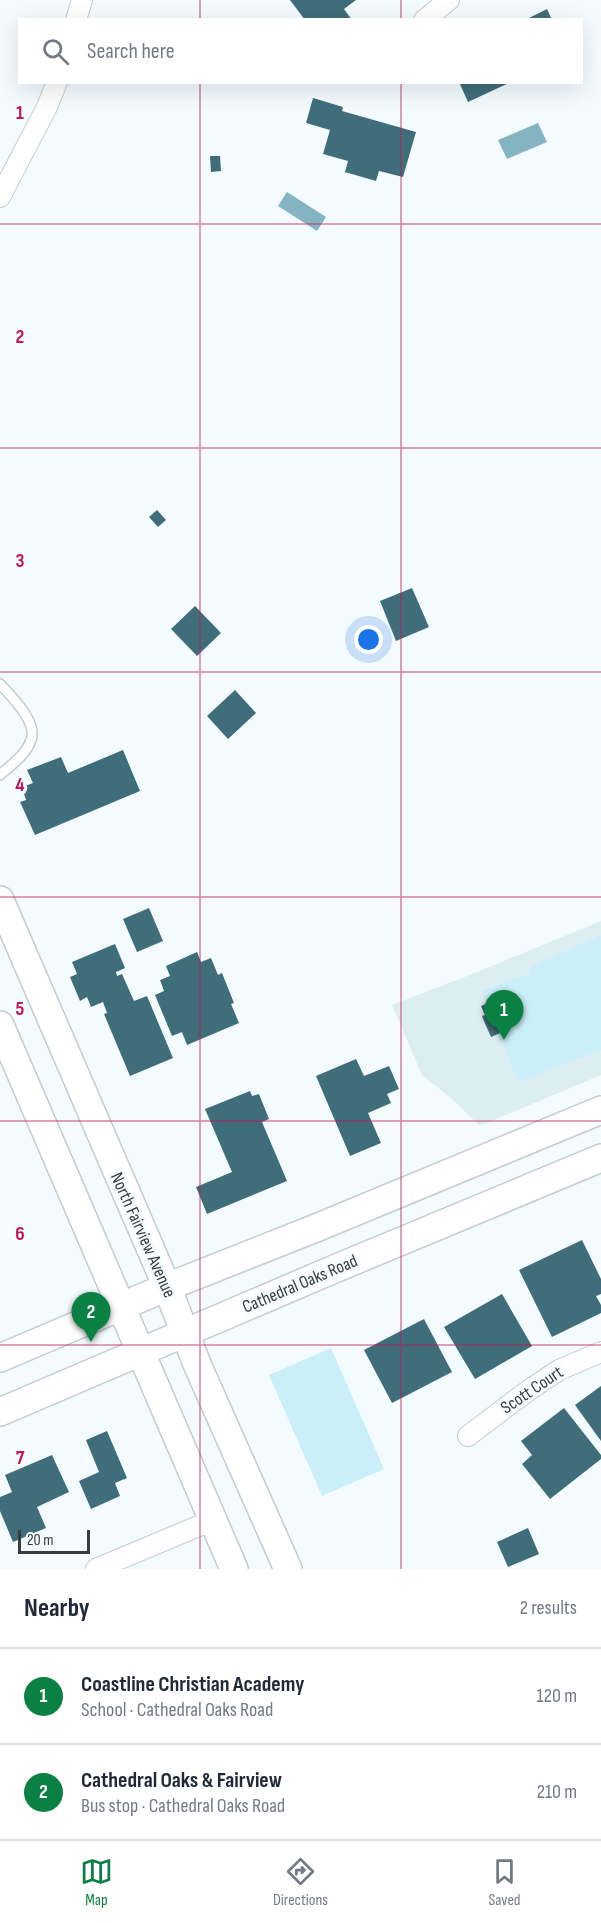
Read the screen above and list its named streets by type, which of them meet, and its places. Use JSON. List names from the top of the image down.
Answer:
{
  "streets": {
    "main road": ["North Fairview Avenue", "Cathedral Oaks Road"],
    "street": ["Scott Court"]
  },
  "crossings": [
    ["North Fairview Avenue", "Cathedral Oaks Road"]
  ],
  "scale_bar": "20 m",
  "page": {
    "search": "Search here",
    "pins": ["1", "2"],
    "scale": "20 m",
    "heading": ["Nearby", "2 results"],
    "list": [
      {
        "mark": "1",
        "name": "Coastline Christian Academy",
        "note": "School · Cathedral Oaks Road",
        "value": "120 m"
      },
      {
        "mark": "2",
        "name": "Cathedral Oaks & Fairview",
        "note": "Bus stop · Cathedral Oaks Road",
        "value": "210 m"
      }
    ],
    "nav": ["Map", "Directions", "Saved"]
  },
  "grid": {
    "rows": [
      "1",
      "2",
      "3",
      "4",
      "5",
      "6",
      "7"
    ]
  }
}
